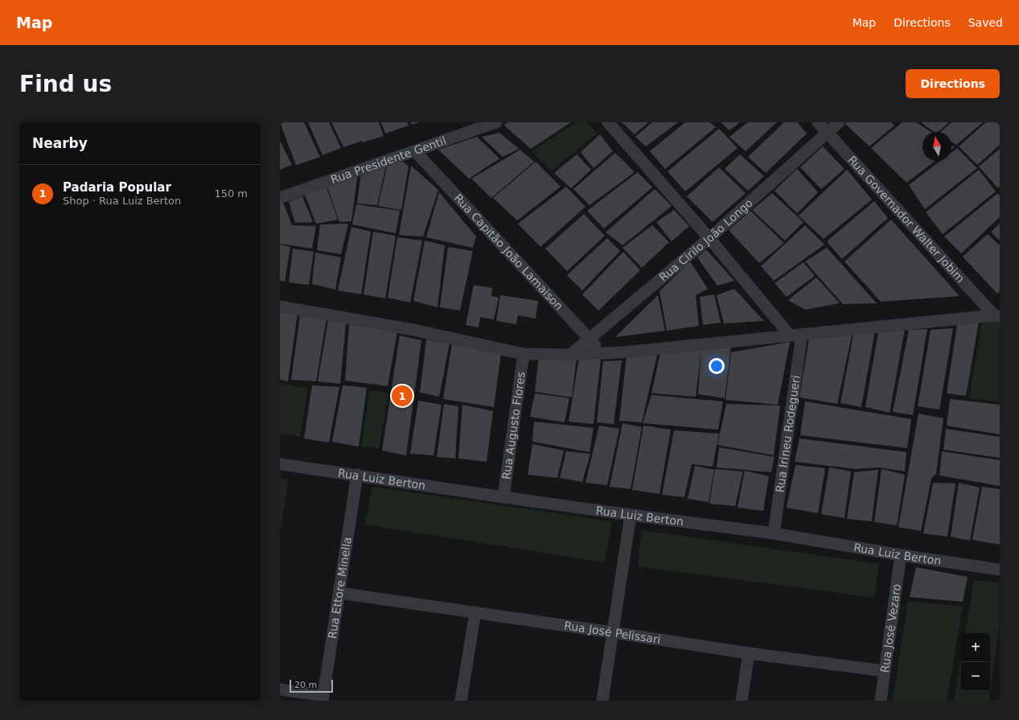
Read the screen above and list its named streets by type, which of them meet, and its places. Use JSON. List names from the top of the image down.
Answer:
{
  "streets": {
    "street": [
      "Rua Presidente Gentil",
      "Rua Governador Walter Jobim",
      "Rua Cirilo João Longo",
      "Rua Capitão João Lamaison",
      "Rua Augusto Flores",
      "Rua Irineu Rodegueri",
      "Rua Luiz Berton",
      "Rua Ettore Minella",
      "Rua José Vezaro",
      "Rua José Pelissari"
    ]
  },
  "crossings": [
    ["Rua Presidente Gentil", "Rua Capitão João Lamaison"],
    ["Rua Governador Walter Jobim", "Rua Cirilo João Longo"],
    ["Rua Cirilo João Longo", "Rua Capitão João Lamaison"],
    ["Rua Augusto Flores", "Rua Luiz Berton"],
    ["Rua Irineu Rodegueri", "Rua Luiz Berton"],
    ["Rua Luiz Berton", "Rua Ettore Minella"],
    ["Rua Luiz Berton", "Rua José Vezaro"],
    ["Rua Ettore Minella", "Rua José Pelissari"],
    ["Rua José Vezaro", "Rua José Pelissari"]
  ],
  "scale_bar": "20 m",
  "north": "top",
  "page": {
    "header": "Map",
    "nav": ["Map", "Directions", "Saved"],
    "buttons": "Directions",
    "title": "Find us",
    "heading": "Nearby",
    "list": [
      {
        "mark": "1",
        "name": "Padaria Popular",
        "note": "Shop · Rua Luiz Berton",
        "value": "150 m"
      }
    ],
    "pins": "1",
    "map_buttons": ["+", "−"],
    "scale": "20 m"
  }
}
